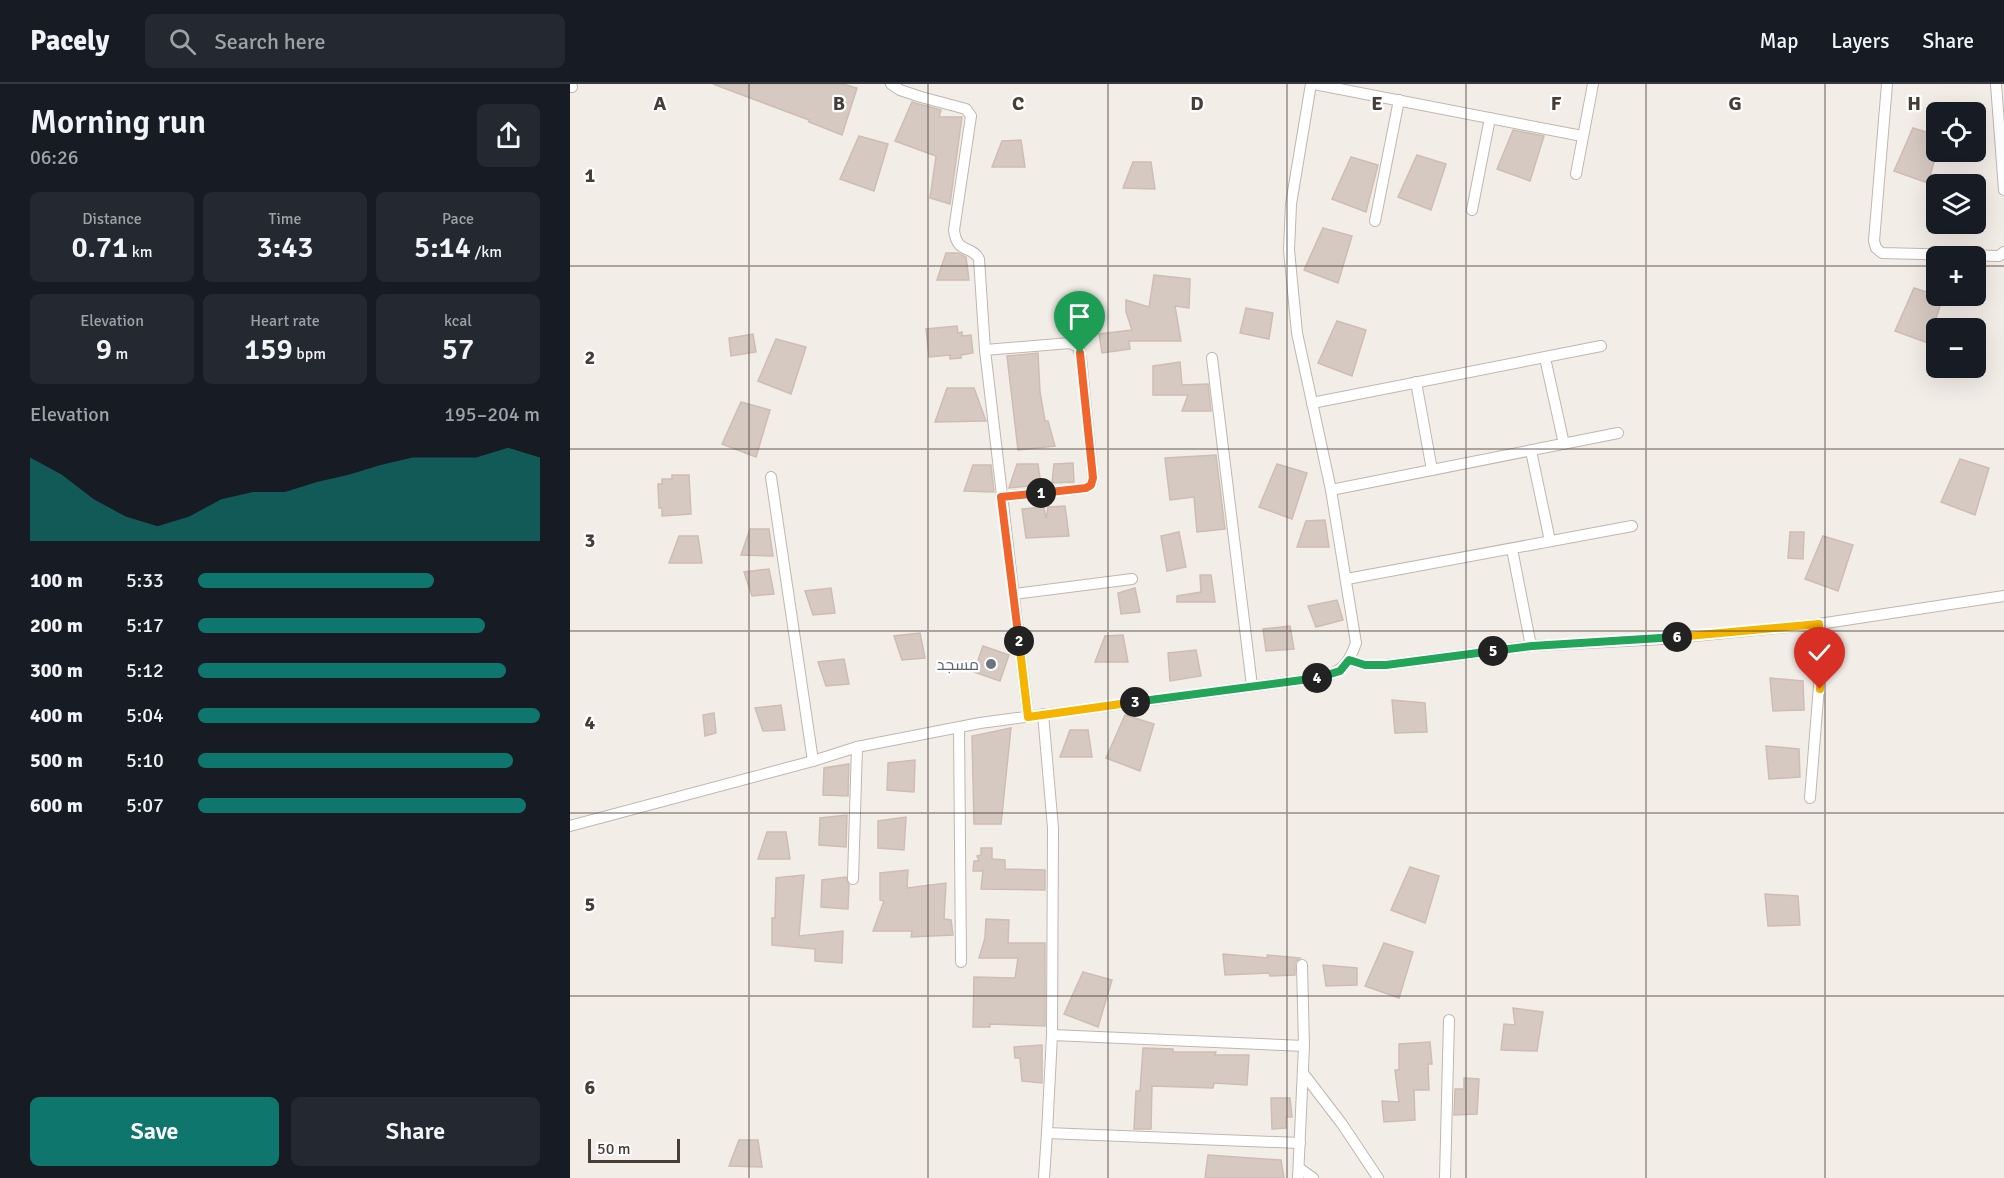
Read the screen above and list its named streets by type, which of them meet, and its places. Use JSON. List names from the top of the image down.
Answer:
{
  "places": ["مسجد"],
  "scale_bar": "50 m",
  "page": {
    "header": "Pacely",
    "search": "Search here",
    "nav": ["Map", "Layers", "Share"],
    "heading": ["Morning run", "06:26"],
    "map_buttons": ["+", "−"],
    "stats": [
      ["Distance", "0.71 km"],
      ["Time", "3:43"],
      ["Pace", "5:14 /km"],
      ["Elevation", "9 m"],
      ["Heart rate", "159 bpm"],
      ["kcal", "57"]
    ],
    "chart": ["Elevation", "195–204 m"],
    "pins": [
      "1",
      "6",
      "2",
      "5",
      "4",
      "3"
    ],
    "list": [
      {
        "name": "100 m",
        "note": "5:33"
      },
      {
        "name": "200 m",
        "note": "5:17"
      },
      {
        "name": "300 m",
        "note": "5:12"
      },
      {
        "name": "400 m",
        "note": "5:04"
      },
      {
        "name": "500 m",
        "note": "5:10"
      },
      {
        "name": "600 m",
        "note": "5:07"
      }
    ],
    "buttons": ["Save", "Share"],
    "scale": "50 m"
  },
  "grid": {
    "columns": [
      "A",
      "B",
      "C",
      "D",
      "E",
      "F",
      "G",
      "H"
    ],
    "rows": [
      "1",
      "2",
      "3",
      "4",
      "5",
      "6"
    ]
  }
}
